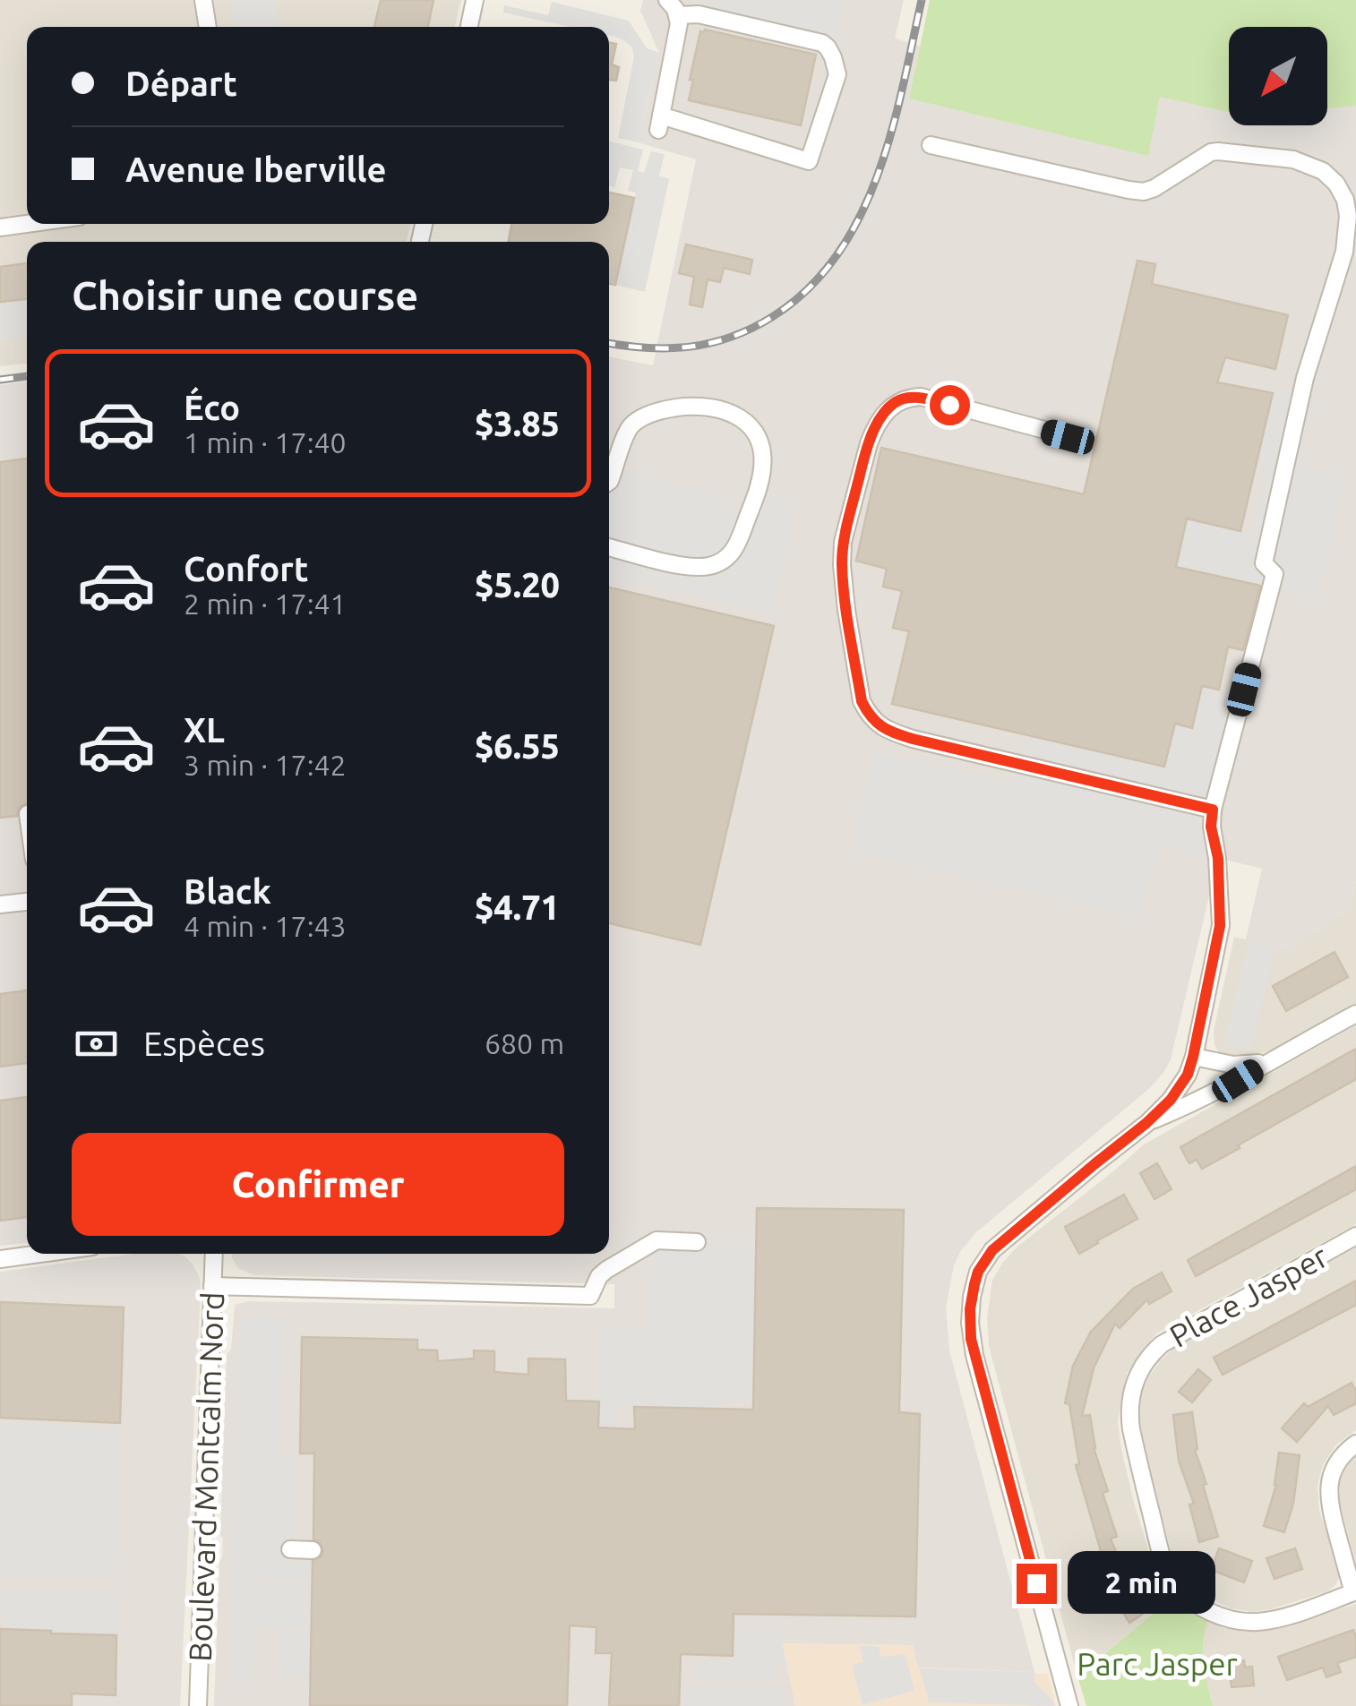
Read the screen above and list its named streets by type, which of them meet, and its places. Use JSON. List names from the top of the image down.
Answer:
{
  "streets": {
    "street": ["Place Jasper", "Boulevard Montcalm Nord"]
  },
  "parks": ["Parc Jasper"],
  "north": "bottom left",
  "page": {
    "banner": ["Départ", "Avenue Iberville"],
    "heading": "Choisir une course",
    "list": [
      {
        "name": "Éco",
        "note": "1 min · 17:40",
        "value": "$3.85"
      },
      {
        "name": "Confort",
        "note": "2 min · 17:41",
        "value": "$5.20"
      },
      {
        "name": "XL",
        "note": "3 min · 17:42",
        "value": "$6.55"
      },
      {
        "name": "Black",
        "note": "4 min · 17:43",
        "value": "$4.71"
      }
    ],
    "pay": ["Espèces", "680 m"],
    "buttons": "Confirmer",
    "bubble": "2 min"
  }
}
